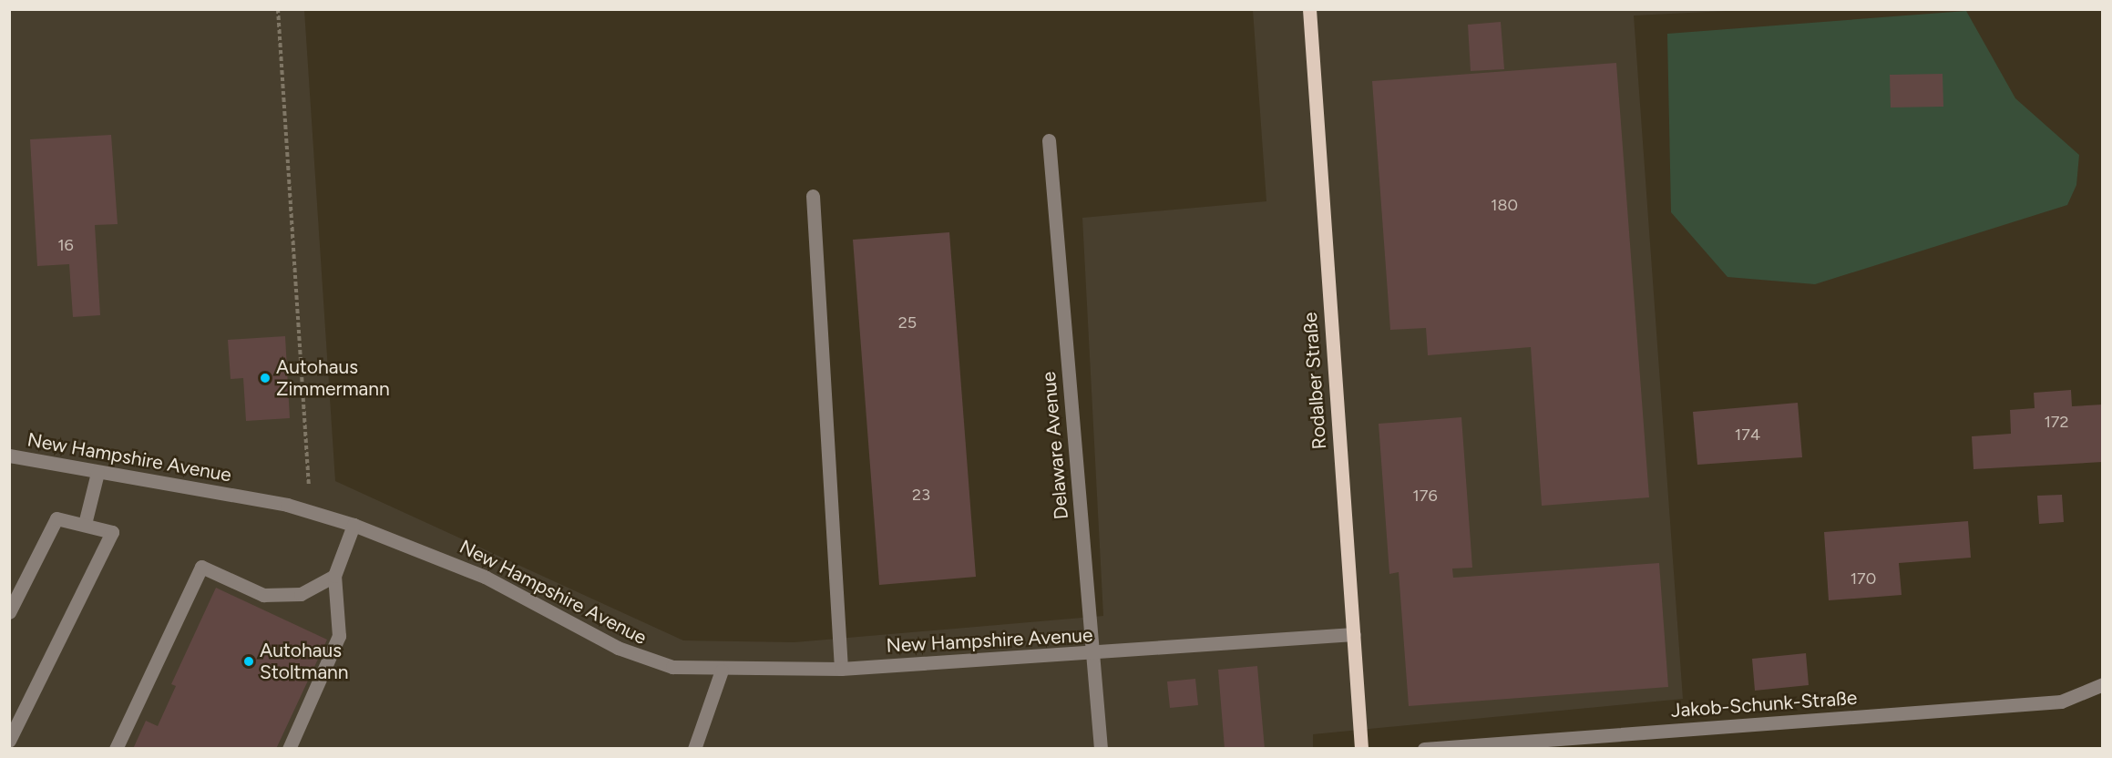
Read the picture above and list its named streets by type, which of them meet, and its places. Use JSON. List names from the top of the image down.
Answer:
{
  "streets": {
    "main road": ["Rodalber Straße"],
    "street": ["Delaware Avenue", "New Hampshire Avenue", "Jakob-Schunk-Straße"]
  },
  "crossings": [
    ["Rodalber Straße", "New Hampshire Avenue"],
    ["Delaware Avenue", "New Hampshire Avenue"]
  ],
  "places": ["Autohaus Zimmermann", "Autohaus Stoltmann"],
  "house_numbers": [
    "180",
    "16",
    "25",
    "172",
    "174",
    "23",
    "176",
    "170"
  ]
}
